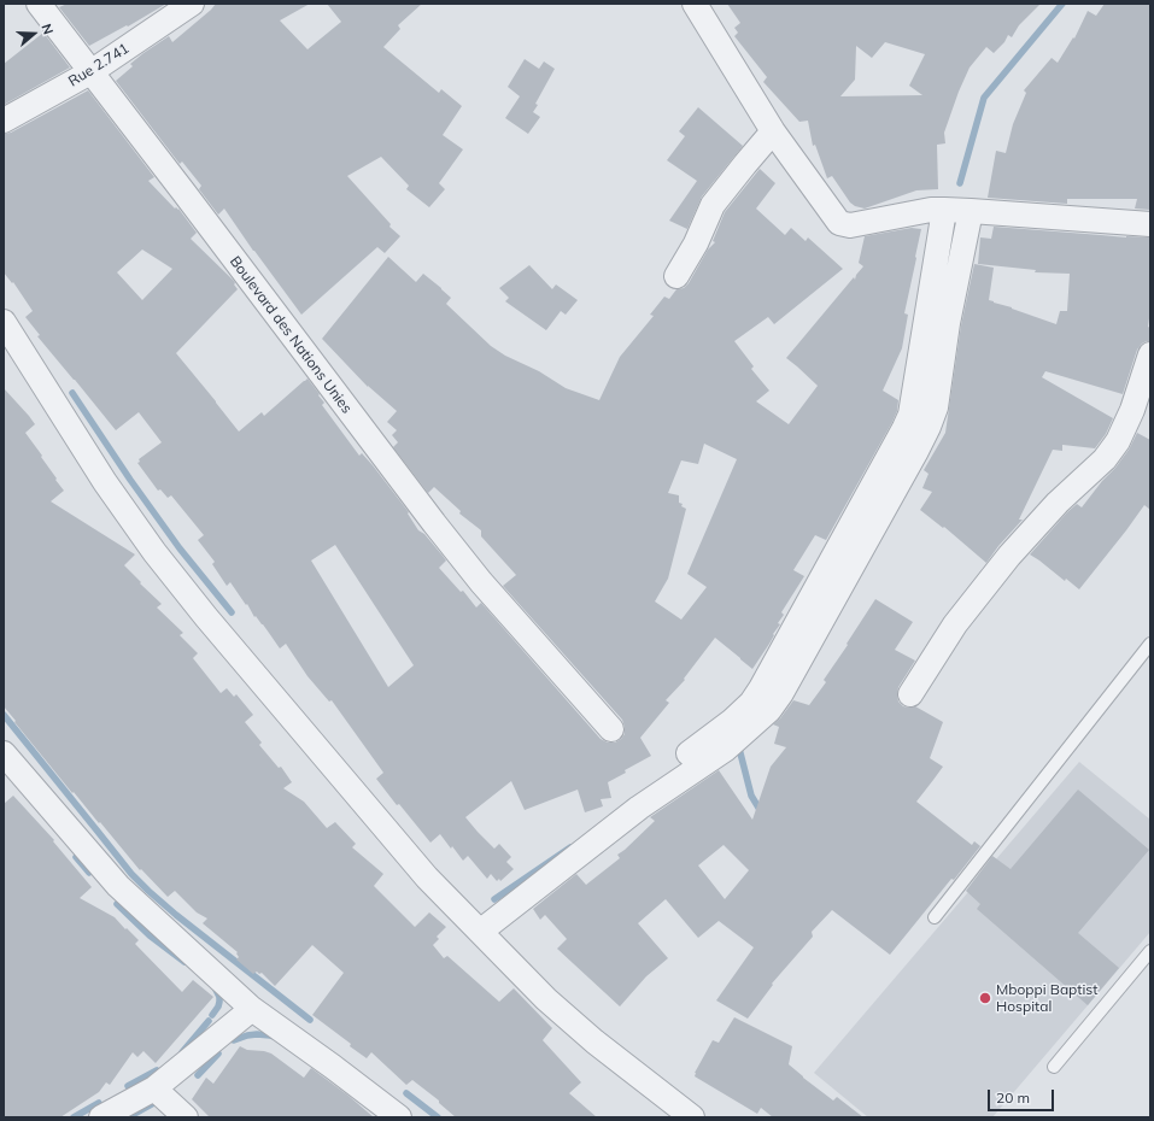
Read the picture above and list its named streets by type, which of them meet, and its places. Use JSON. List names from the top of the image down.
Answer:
{
  "streets": {
    "street": ["Rue 2.741", "Boulevard des Nations Unies"]
  },
  "crossings": [
    ["Rue 2.741", "Boulevard des Nations Unies"]
  ],
  "places": ["Mboppi Baptist Hospital"],
  "scale_bar": "20 m",
  "north": "right"
}
